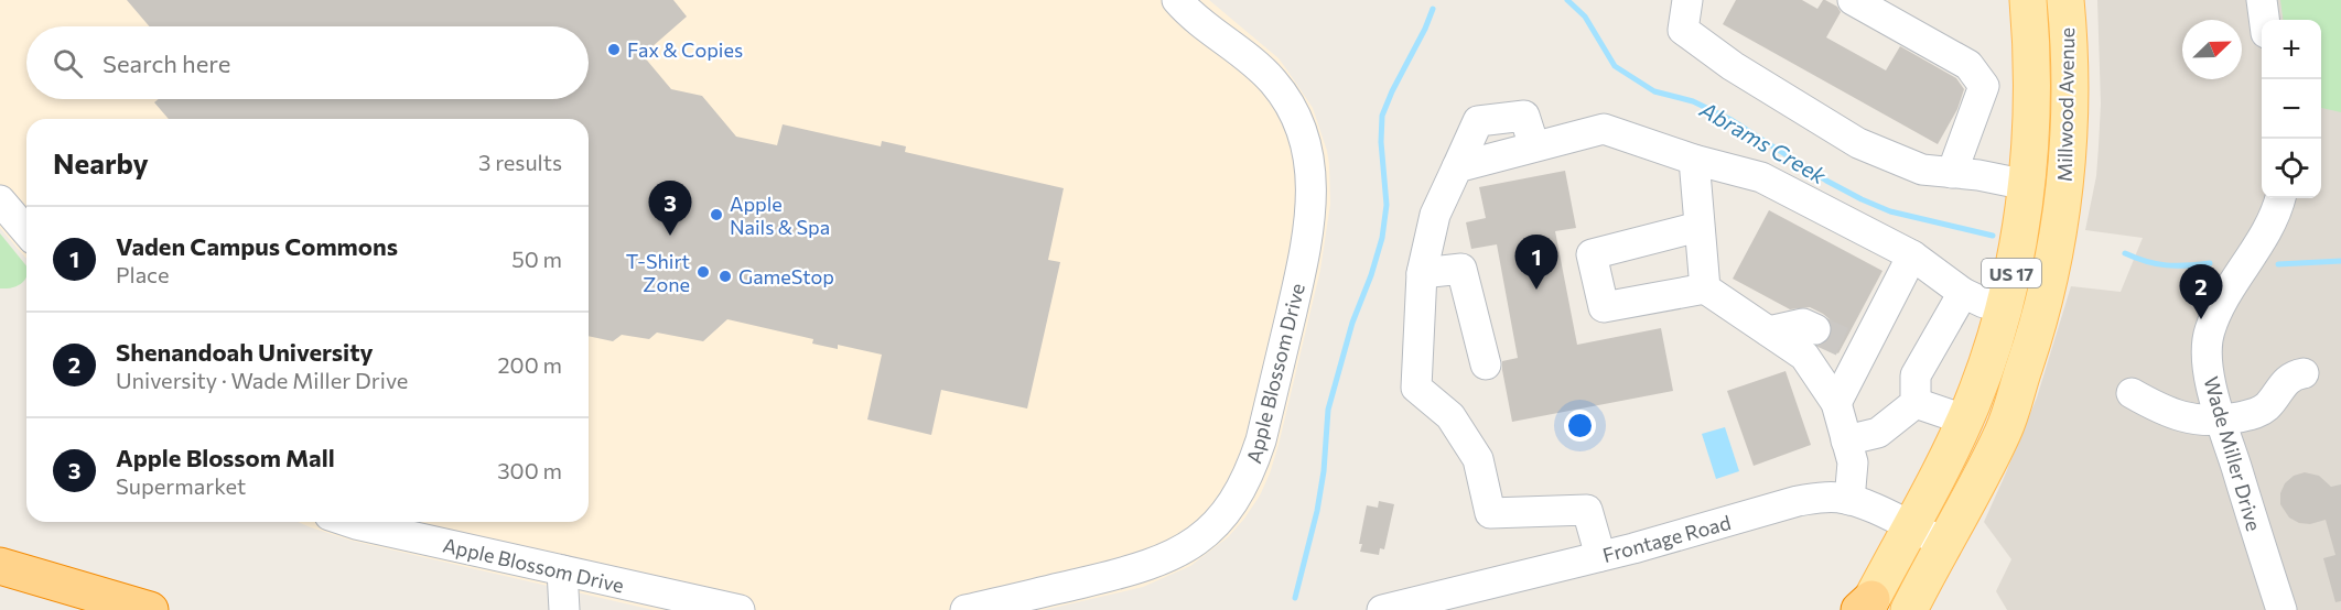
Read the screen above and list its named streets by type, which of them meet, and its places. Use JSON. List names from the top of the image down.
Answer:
{
  "streets": {
    "main road": ["Millwood Avenue", "US 17"],
    "street": ["Apple Blossom Drive", "Wade Miller Drive", "Frontage Road"]
  },
  "crossings": [
    ["Millwood Avenue", "US 17"],
    ["Millwood Avenue", "Frontage Road"],
    ["US 17", "Frontage Road"]
  ],
  "water": ["Abrams Creek"],
  "places": [
    "Fax & Copies",
    "Apple Nails & Spa",
    "T-Shirt Zone",
    "GameStop"
  ],
  "north": "top right",
  "page": {
    "map_buttons": ["+", "−"],
    "search": "Search here",
    "heading": ["Nearby", "3 results"],
    "pins": ["3", "1", "2"],
    "list": [
      {
        "mark": "1",
        "name": "Vaden Campus Commons",
        "note": "Place",
        "value": "50 m"
      },
      {
        "mark": "2",
        "name": "Shenandoah University",
        "note": "University · Wade Miller Drive",
        "value": "200 m"
      },
      {
        "mark": "3",
        "name": "Apple Blossom Mall",
        "note": "Supermarket",
        "value": "300 m"
      }
    ]
  }
}
